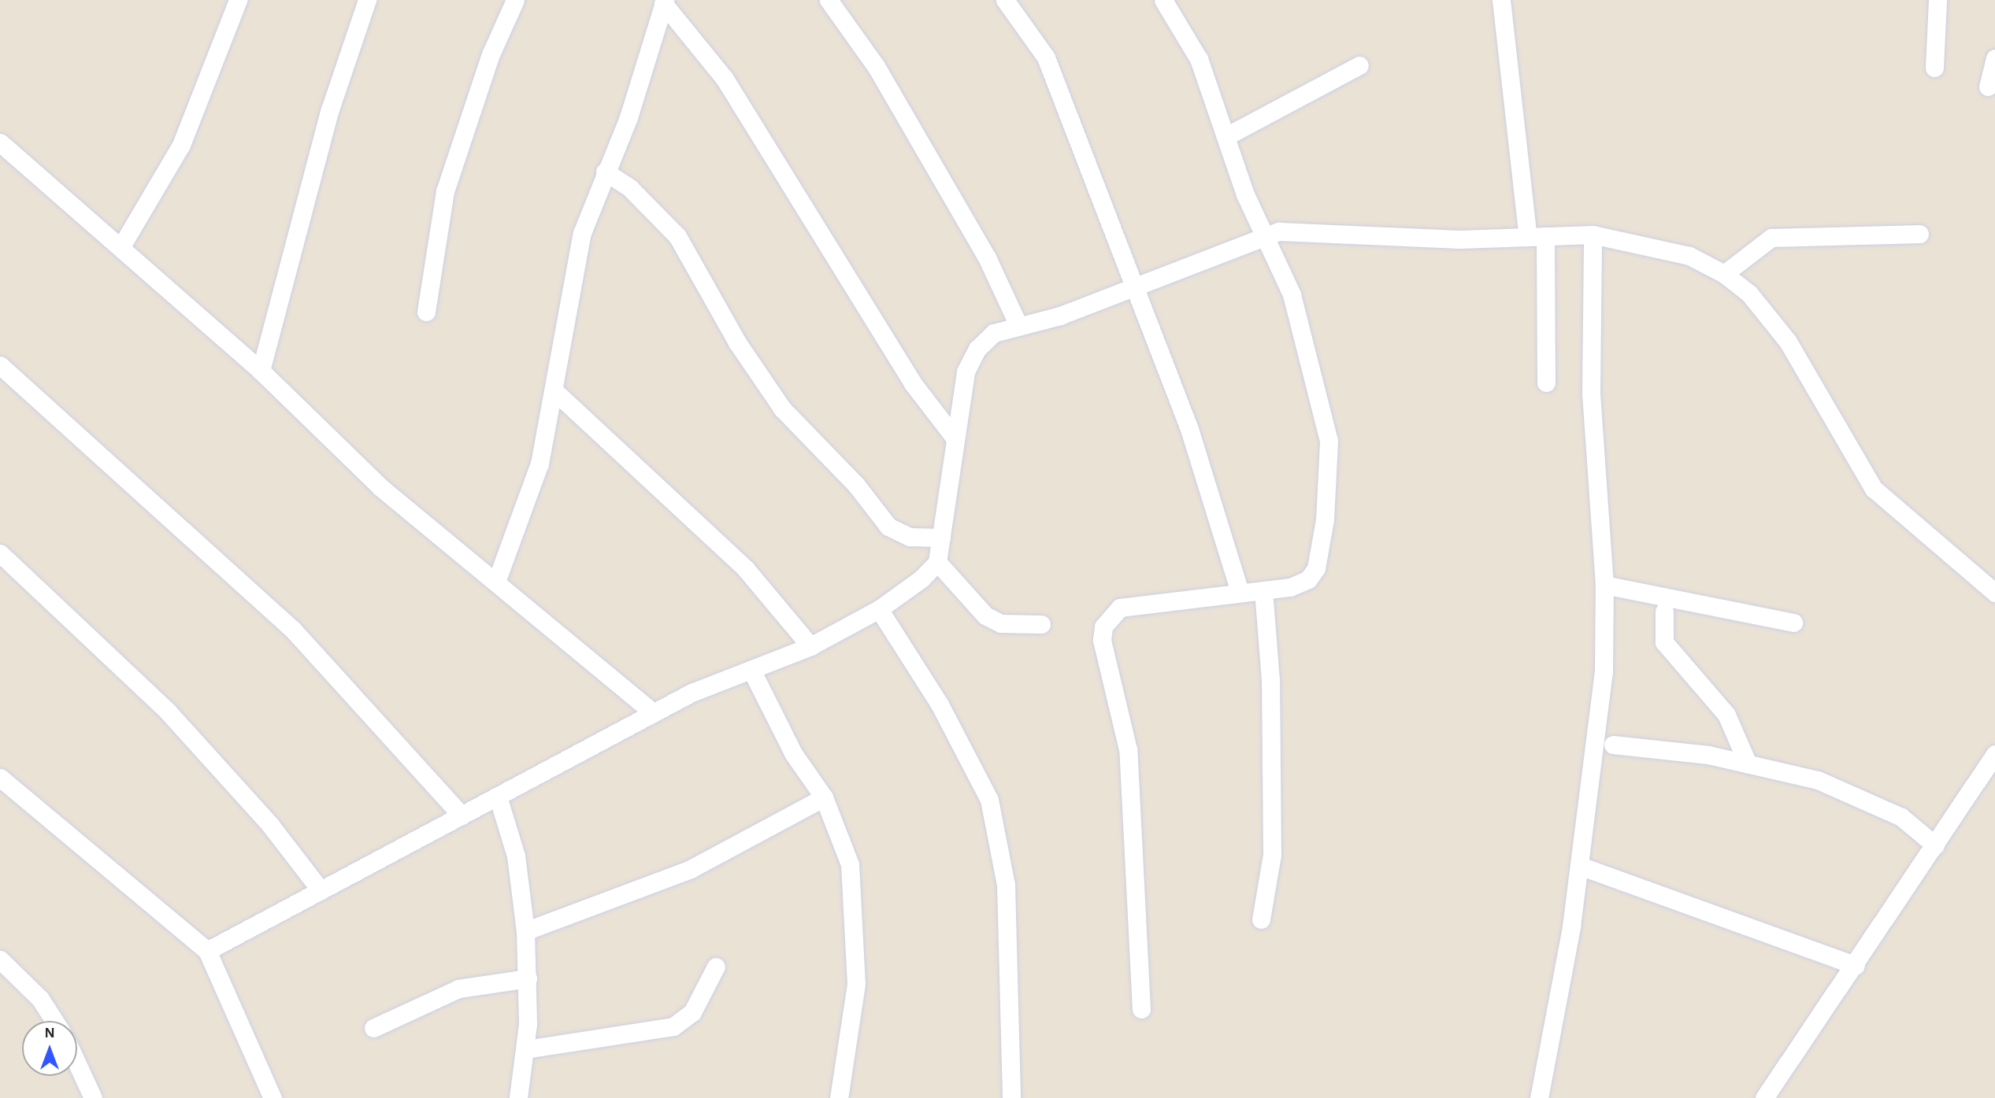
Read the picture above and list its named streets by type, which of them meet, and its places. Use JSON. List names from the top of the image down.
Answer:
{
  "north": "top"
}
